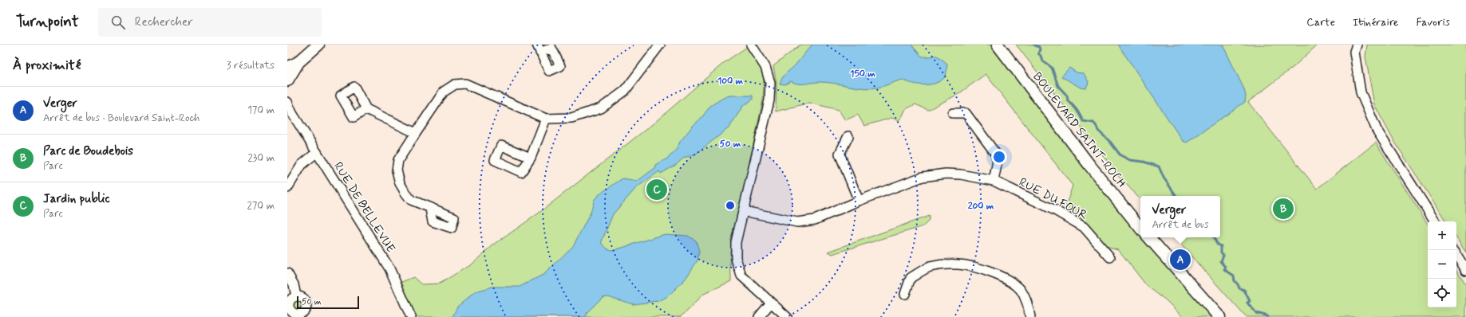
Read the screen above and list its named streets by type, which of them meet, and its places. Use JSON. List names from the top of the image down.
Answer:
{
  "streets": {
    "main road": ["BOULEVARD SAINT-ROCH"],
    "street": ["RUE DU FOUR", "RUE DE BELLEVUE"]
  },
  "scale_bar": "50 m",
  "page": {
    "header": "Turnpoint",
    "search": "Rechercher",
    "nav": ["Carte", "Itinéraire", "Favoris"],
    "heading": ["À proximité", "3 résultats"],
    "list": [
      {
        "mark": "A",
        "name": "Verger",
        "note": "Arrêt de bus · Boulevard Saint-Roch",
        "value": "170 m"
      },
      {
        "mark": "B",
        "name": "Parc de Boudebois",
        "note": "Parc",
        "value": "230 m"
      },
      {
        "mark": "C",
        "name": "Jardin public",
        "note": "Parc",
        "value": "270 m"
      }
    ],
    "pins": ["C", "B", "A"],
    "popup": ["Verger", "Arrêt de bus"],
    "map_buttons": ["+", "−"],
    "scale": "50 m"
  },
  "rings": [
    "150 m",
    "100 m",
    "50 m",
    "200 m"
  ]
}
